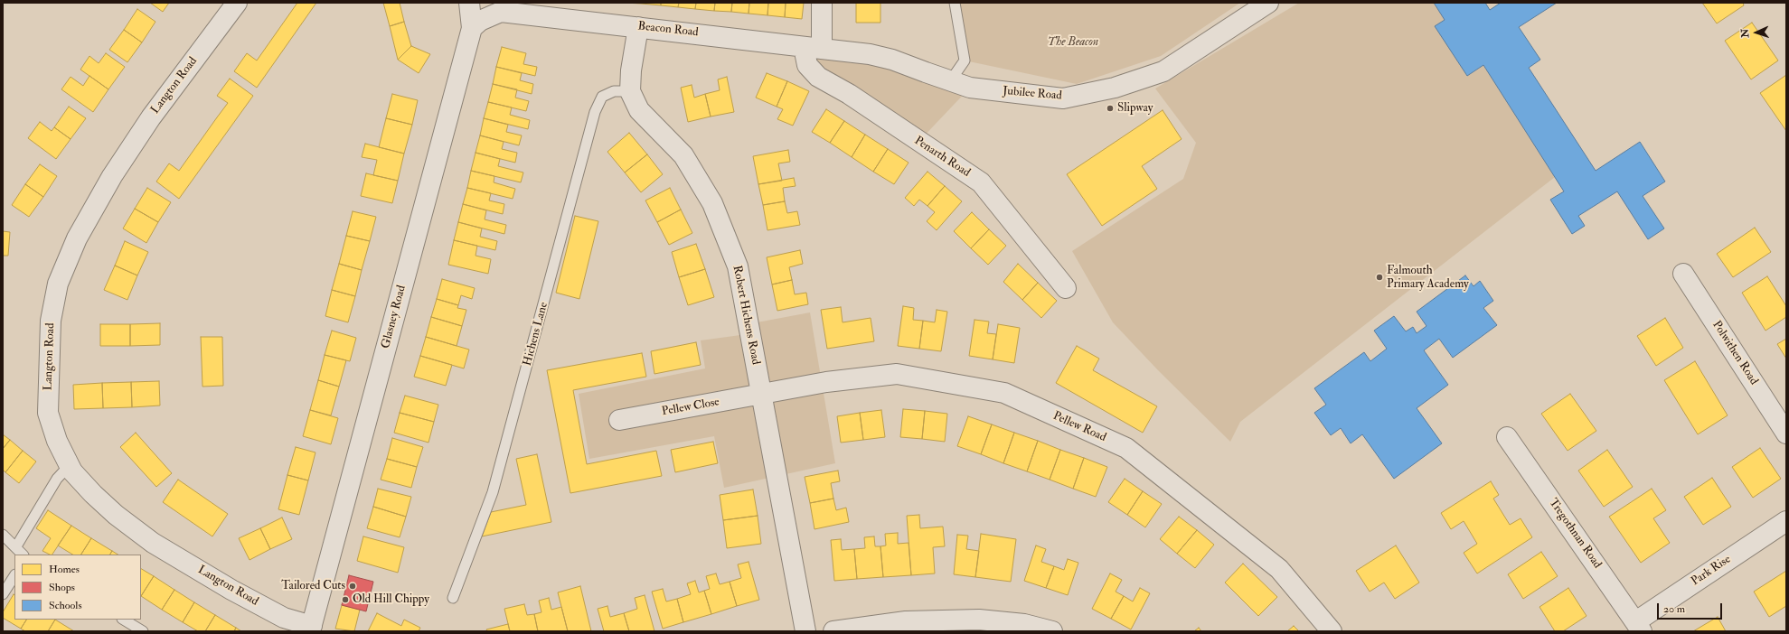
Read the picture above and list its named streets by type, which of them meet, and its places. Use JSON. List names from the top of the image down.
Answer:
{
  "streets": {
    "street": [
      "Beacon Road",
      "Langton Road",
      "Jubilee Road",
      "Penarth Road",
      "Robert Hichens Road",
      "Glasney Road",
      "Polwithen Road",
      "Pellew Close",
      "Pellew Road",
      "Tregothnan Road",
      "Park Rise"
    ],
    "lane": ["Hichens Lane"]
  },
  "crossings": [
    ["Beacon Road", "Jubilee Road"],
    ["Beacon Road", "Penarth Road"],
    ["Beacon Road", "Robert Hichens Road"],
    ["Beacon Road", "Glasney Road"],
    ["Langton Road", "Glasney Road"],
    ["Jubilee Road", "Penarth Road"],
    ["Robert Hichens Road", "Hichens Lane"],
    ["Robert Hichens Road", "Pellew Close"],
    ["Robert Hichens Road", "Pellew Road"],
    ["Pellew Close", "Pellew Road"],
    ["Tregothnan Road", "Park Rise"]
  ],
  "parks": ["The Beacon"],
  "places": [
    "Slipway",
    "Falmouth Primary Academy",
    "Tailored Cuts",
    "Old Hill Chippy"
  ],
  "legend": ["Homes", "Shops", "Schools"],
  "scale_bar": "20 m",
  "north": "left"
}
